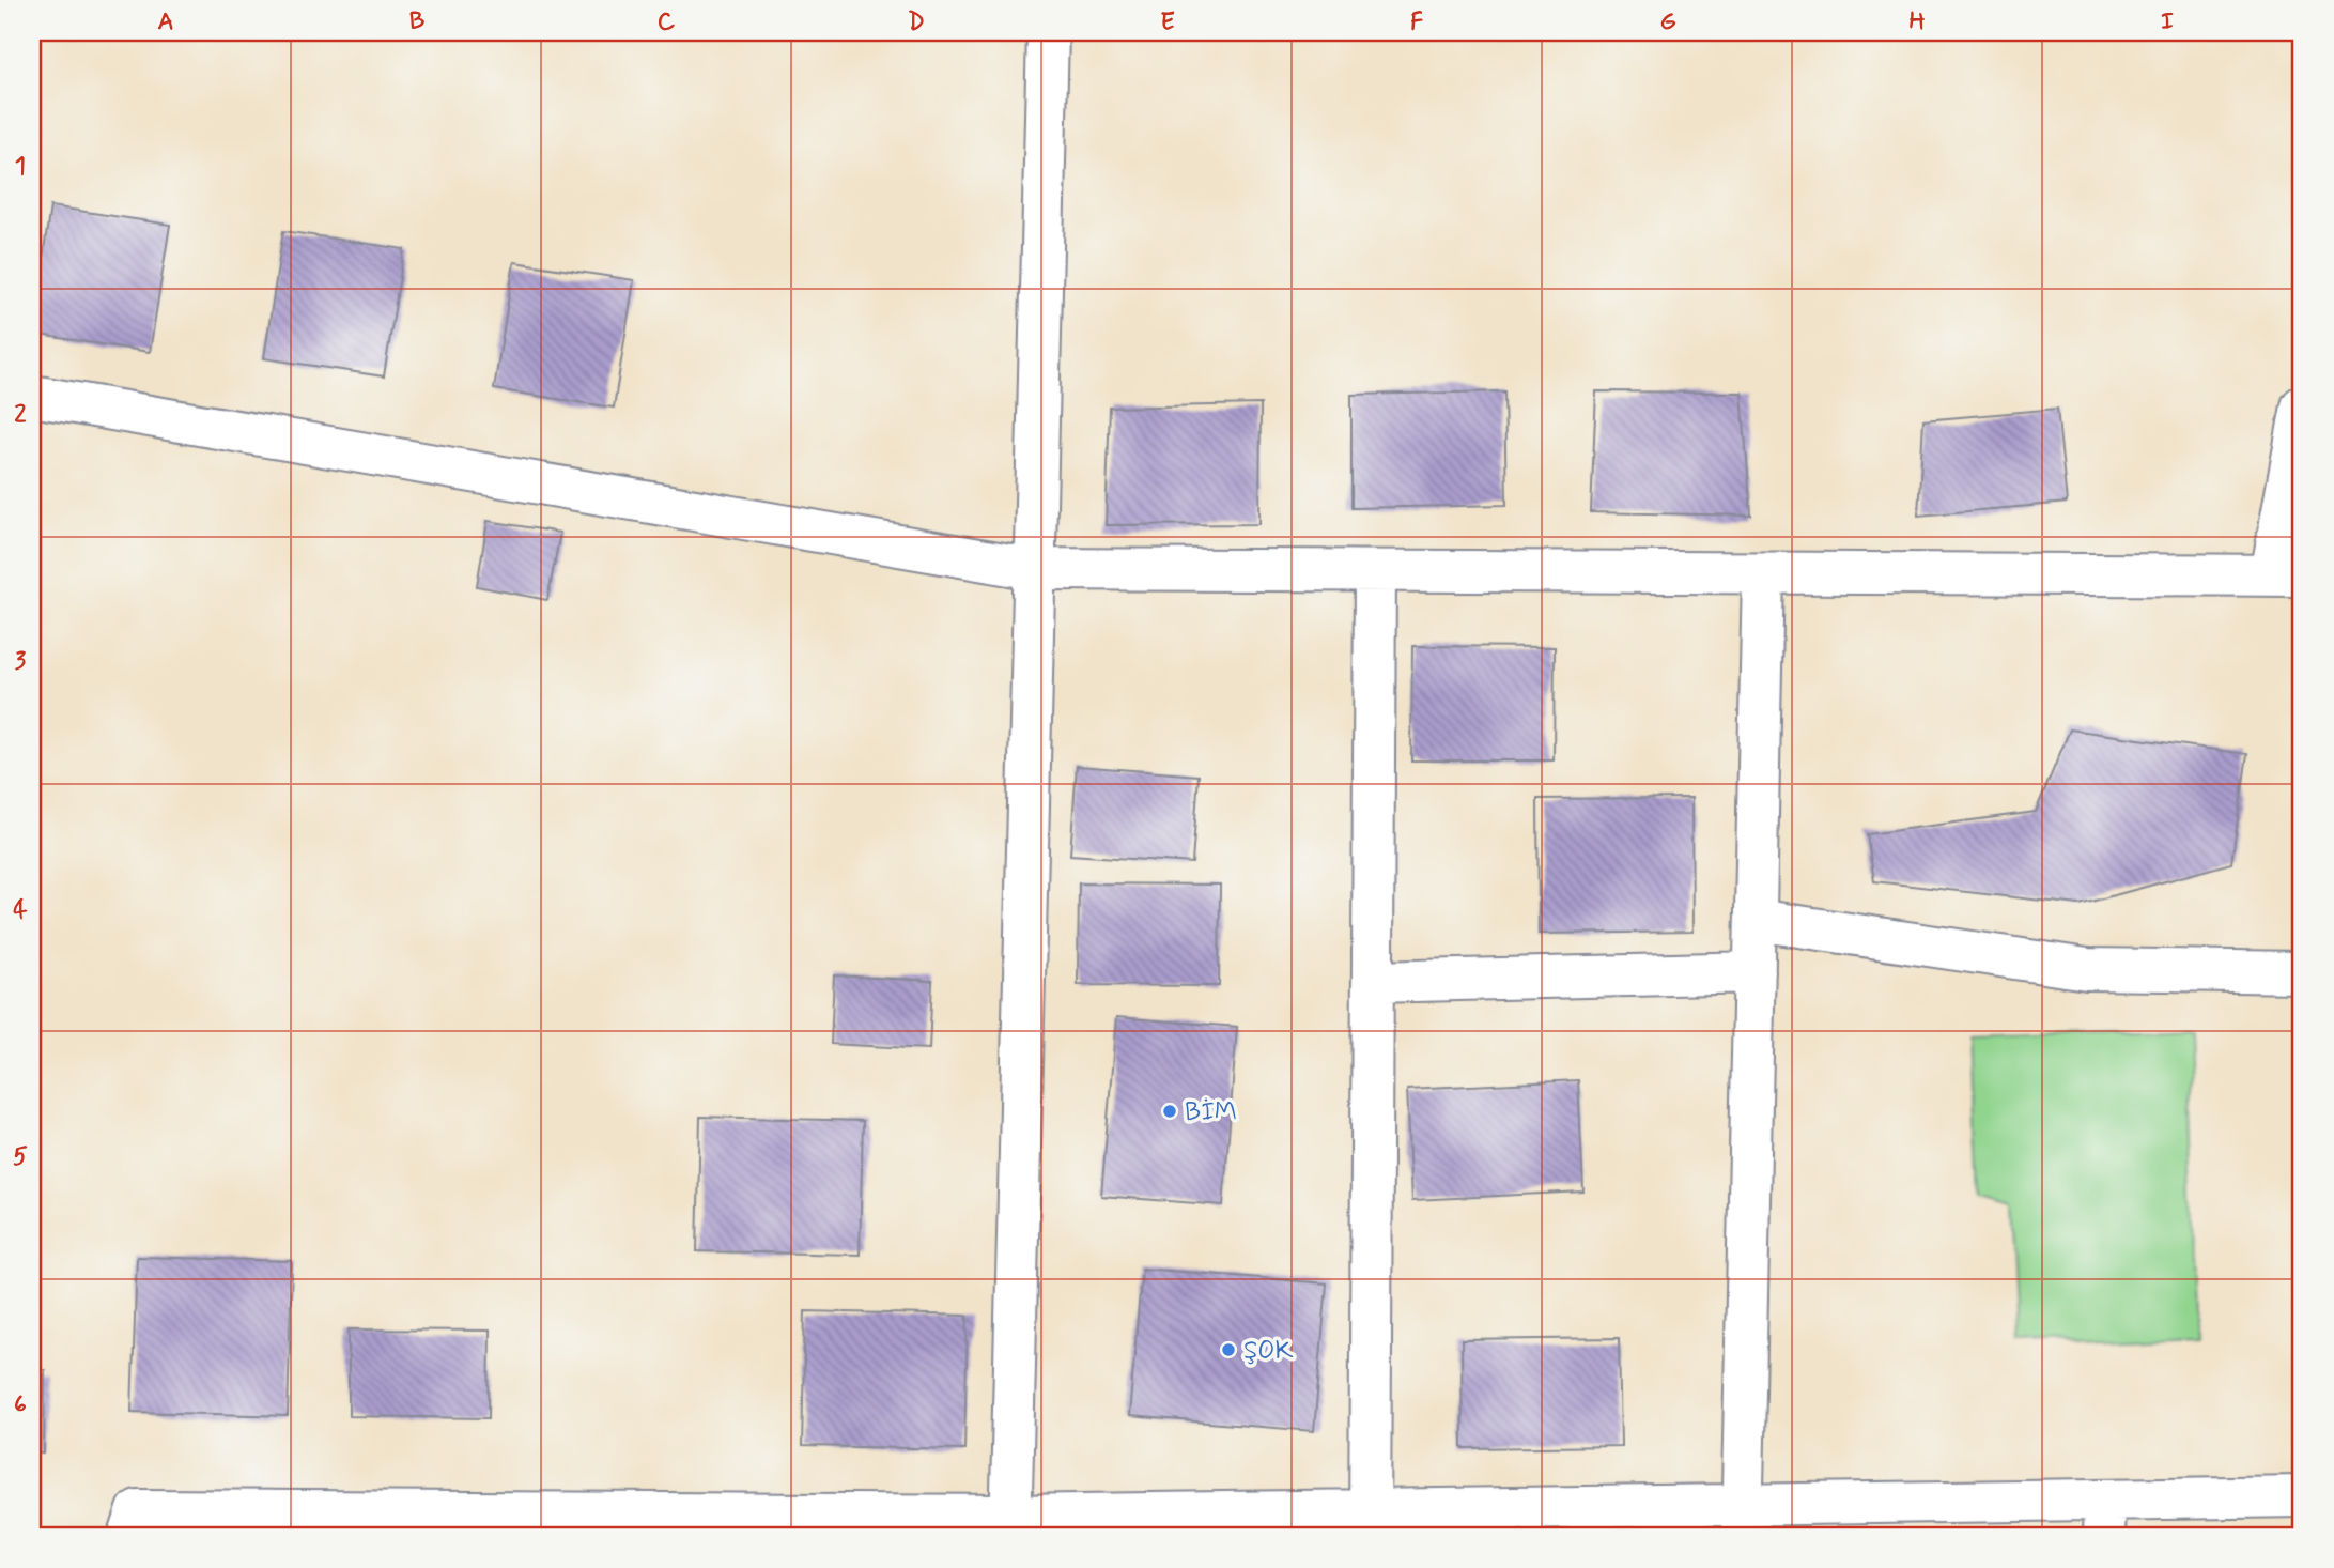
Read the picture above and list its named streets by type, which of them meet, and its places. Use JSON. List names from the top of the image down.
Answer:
{
  "places": ["BİM", "ŞOK"],
  "grid": {
    "columns": [
      "A",
      "B",
      "C",
      "D",
      "E",
      "F",
      "G",
      "H",
      "I"
    ],
    "rows": [
      "1",
      "2",
      "3",
      "4",
      "5",
      "6"
    ]
  }
}
